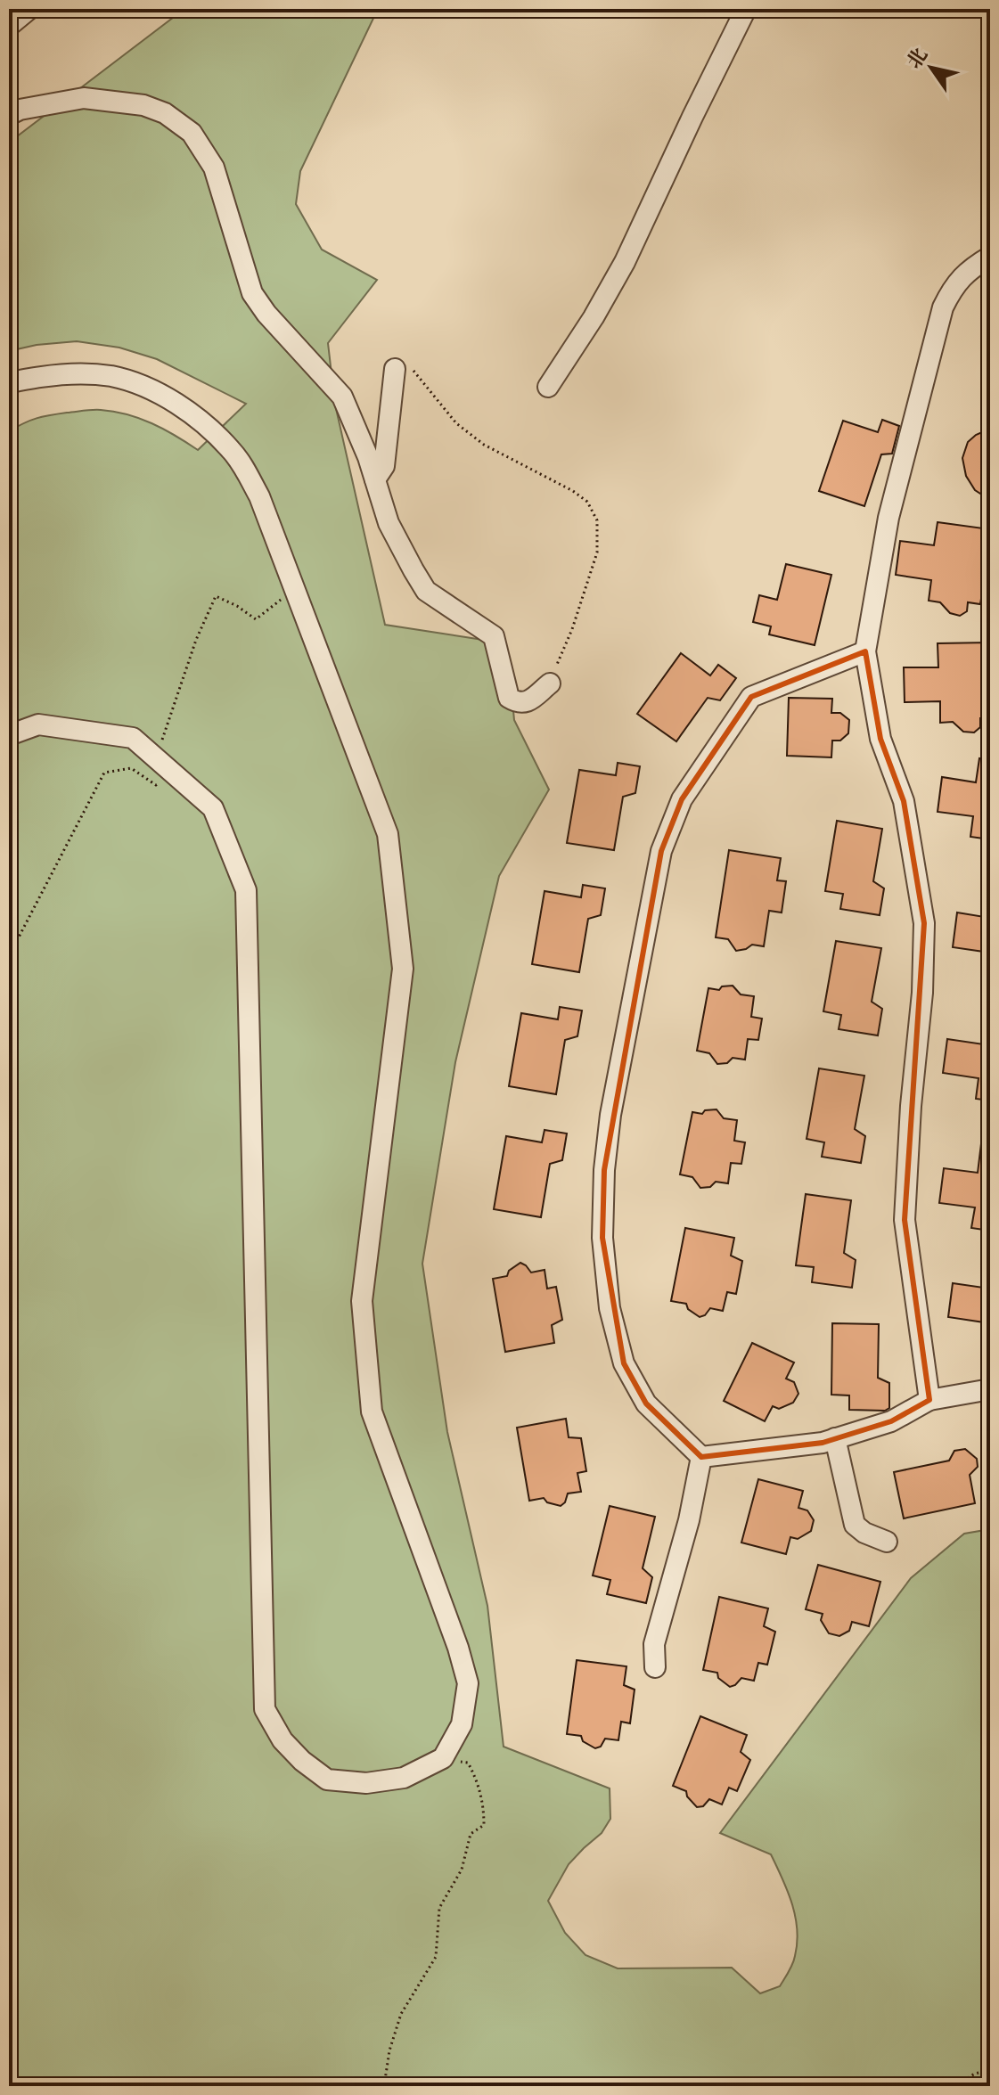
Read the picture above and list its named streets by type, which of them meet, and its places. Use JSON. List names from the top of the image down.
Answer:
{
  "north": "top left"
}
